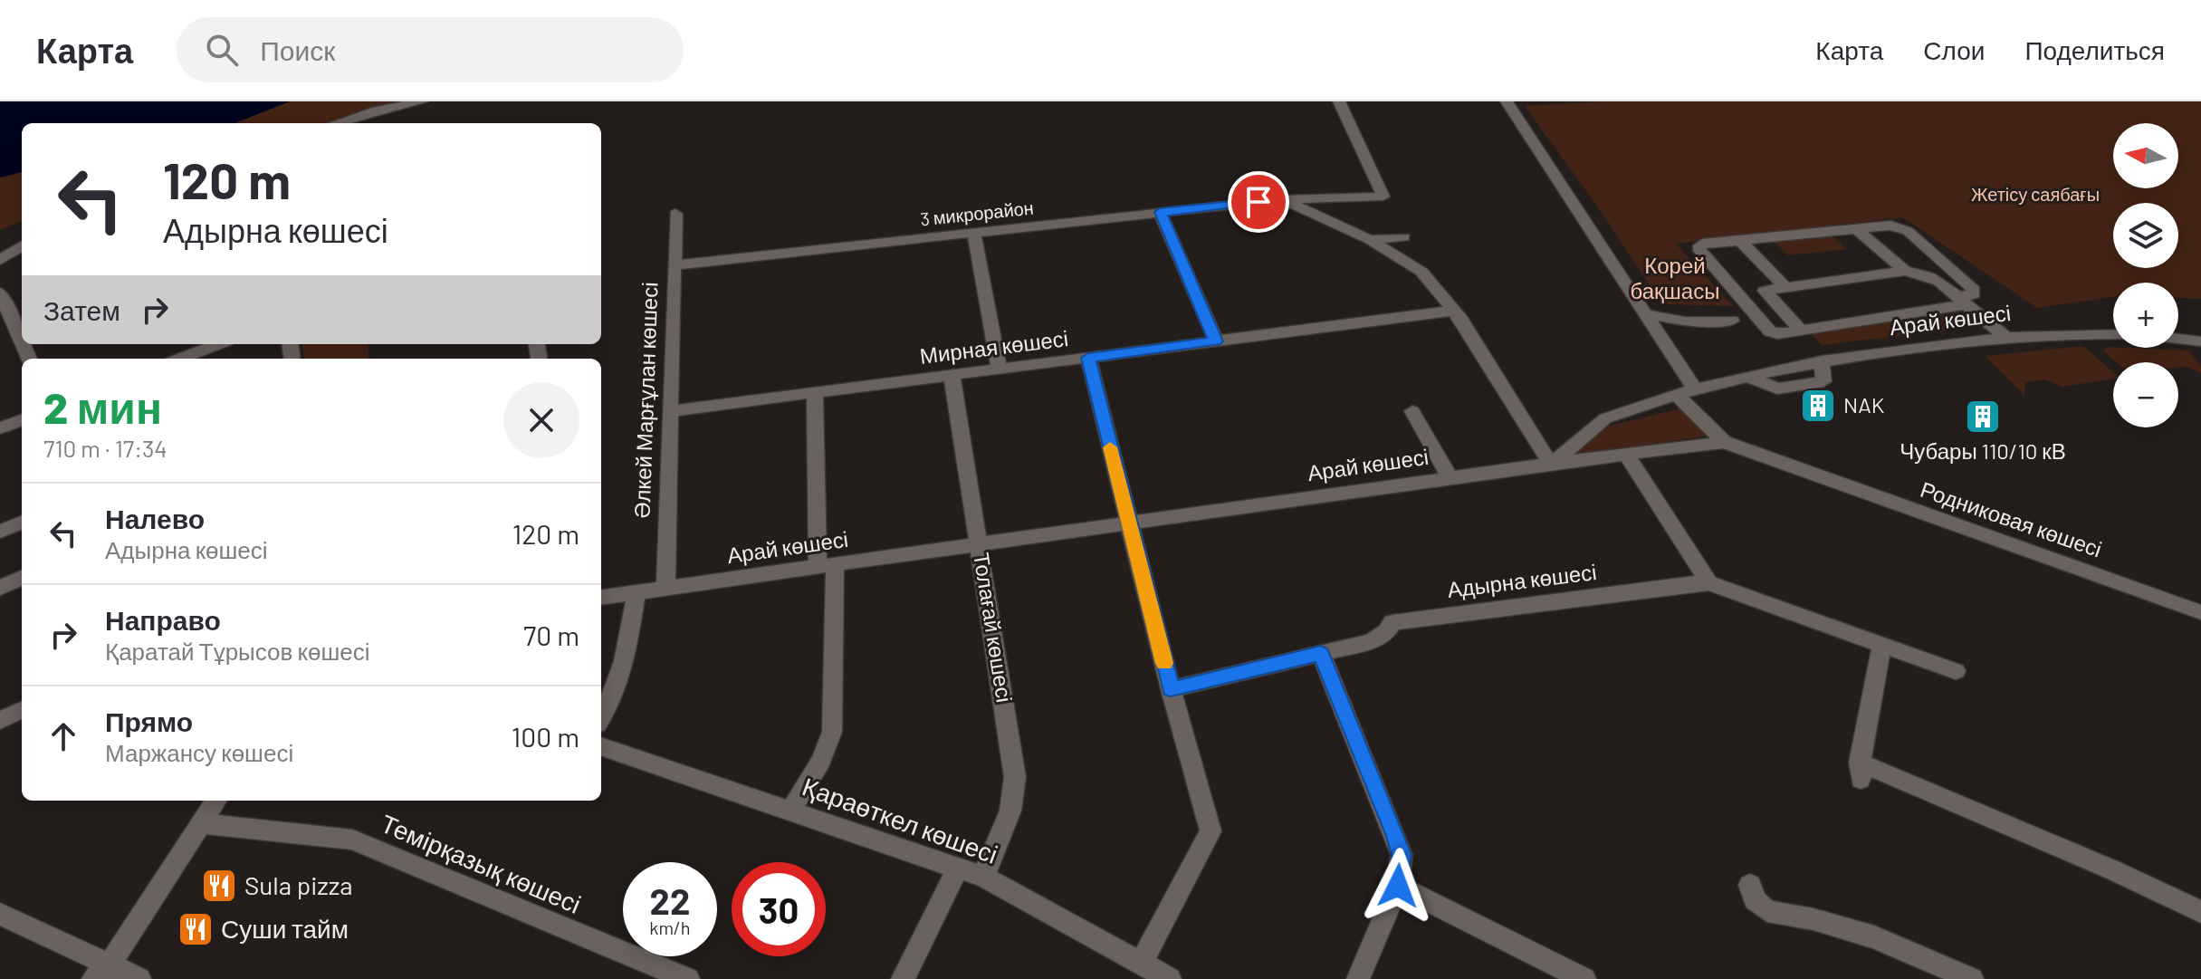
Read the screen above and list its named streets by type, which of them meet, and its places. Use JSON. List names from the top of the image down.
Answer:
{
  "streets": {
    "street": [
      "3 микрорайон",
      "Арай көшесі",
      "Мирная көшесі",
      "Әлкей Марғұлан көшесі",
      "Родниковая көшесі",
      "Адырна көшесі",
      "Толағай көшесі",
      "Қараөткел көшесі",
      "Темірқазық көшесі"
    ]
  },
  "crossings": [
    ["3 микрорайон", "Әлкей Марғұлан көшесі"],
    ["Арай көшесі", "Әлкей Марғұлан көшесі"],
    ["Арай көшесі", "Родниковая көшесі"],
    ["Арай көшесі", "Толағай көшесі"],
    ["Мирная көшесі", "Әлкей Марғұлан көшесі"],
    ["Мирная көшесі", "Толағай көшесі"],
    ["Толағай көшесі", "Қараөткел көшесі"]
  ],
  "parks": ["Жетісу саябағы", "Корей бақшасы"],
  "places": {
    "building": ["NAK", "Чубары 110/10 кВ"],
    "restaurant": ["Sula pizza", "Суши тайм"]
  },
  "north": "left",
  "page": {
    "header": "Карта",
    "search": "Поиск",
    "nav": ["Карта", "Слои", "Поделиться"],
    "map_buttons": ["+", "−"],
    "turn": ["120 m", "Адырна көшесі"],
    "then": "Затем",
    "heading": ["2 мин", "710 m · 17:34"],
    "list": [
      {
        "name": "Налево",
        "note": "Адырна көшесі",
        "value": "120 m"
      },
      {
        "name": "Направо",
        "note": "Қаратай Тұрысов көшесі",
        "value": "70 m"
      },
      {
        "name": "Прямо",
        "note": "Маржансу көшесі",
        "value": "100 m"
      }
    ],
    "speed": "22 km/h",
    "limit": "30"
  }
}
